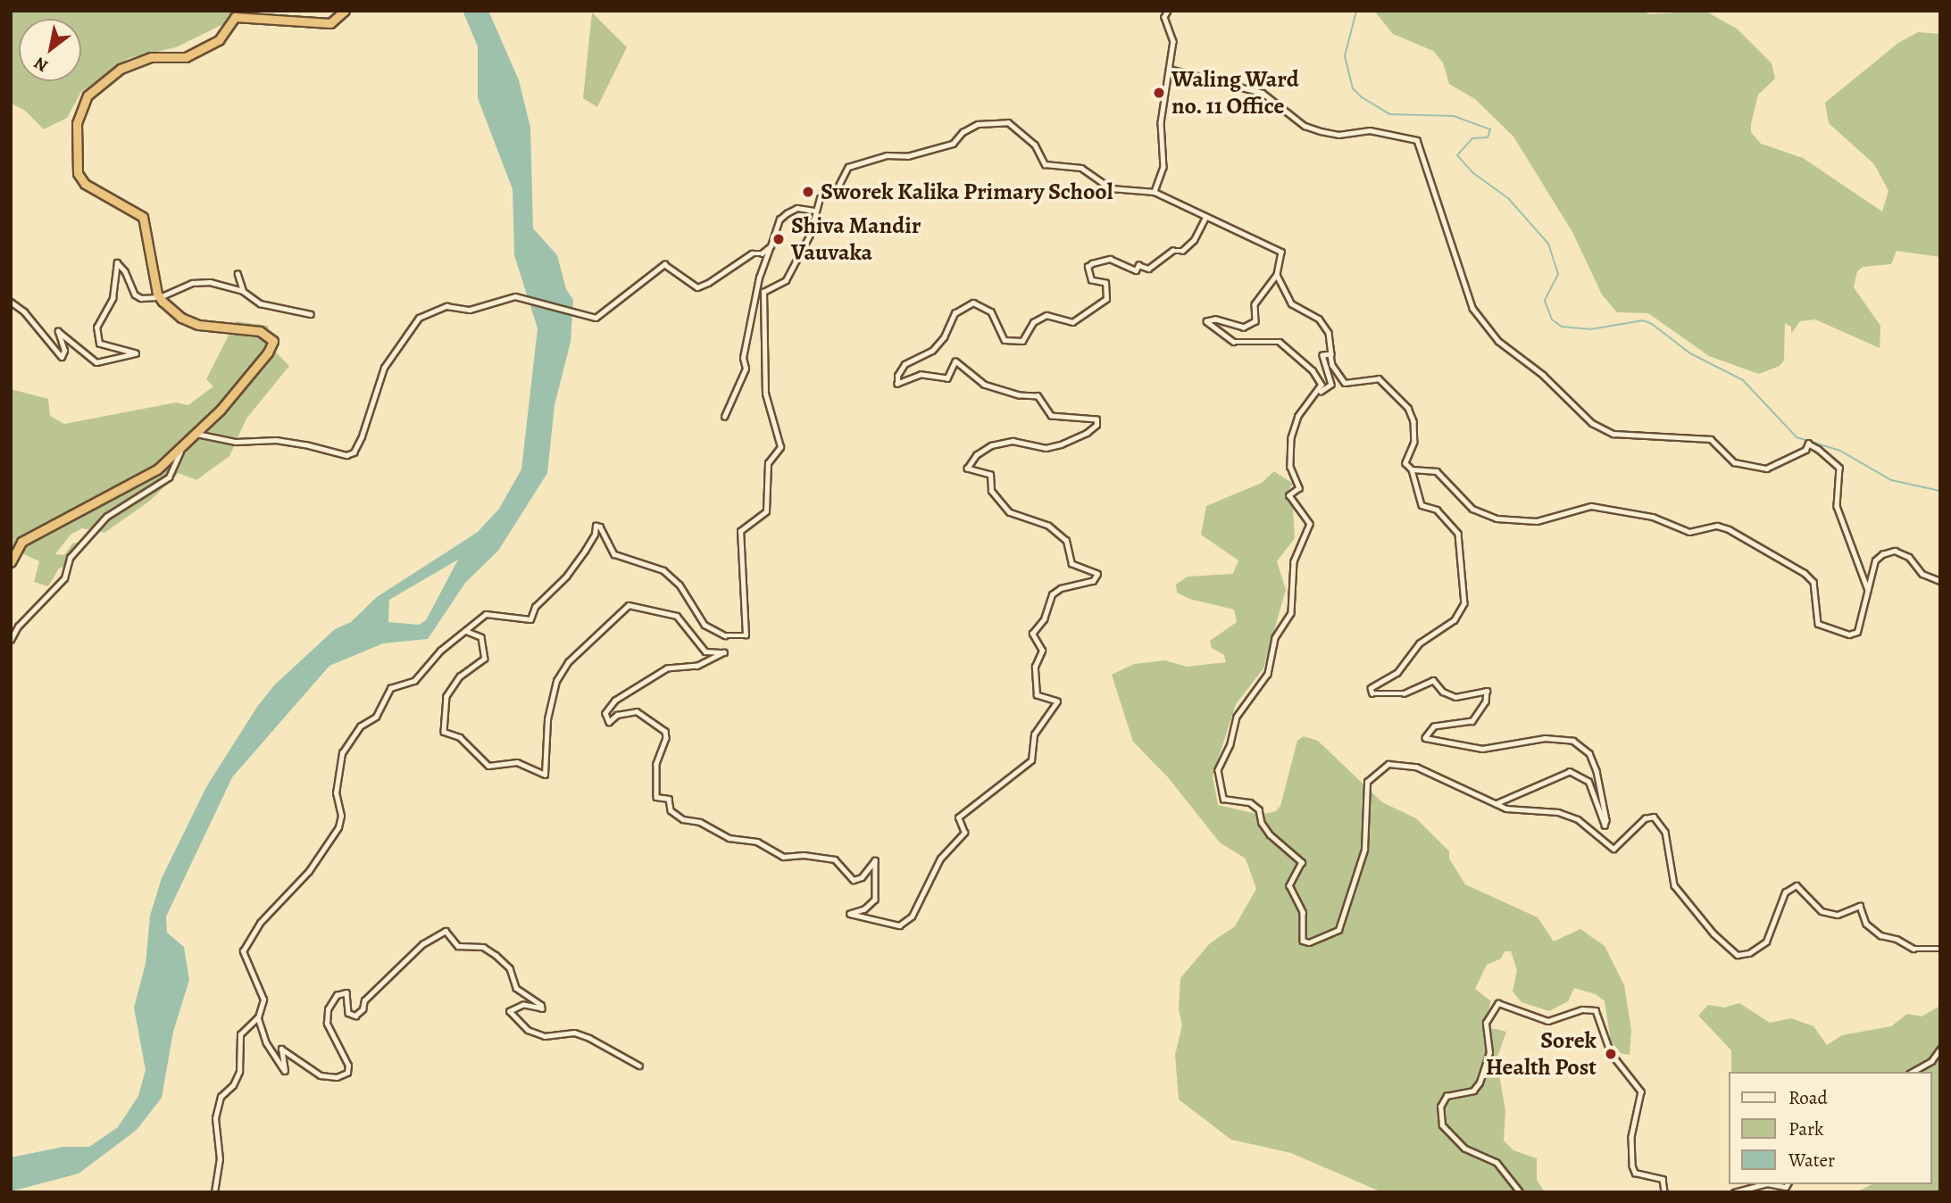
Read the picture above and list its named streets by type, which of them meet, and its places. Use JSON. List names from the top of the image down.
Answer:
{
  "places": [
    "Waling Ward no. 11 Office",
    "Sworek Kalika Primary School",
    "Shiva Mandir Vauvaka",
    "Sorek Health Post"
  ],
  "legend": ["Road", "Park", "Water"],
  "north": "bottom left"
}
